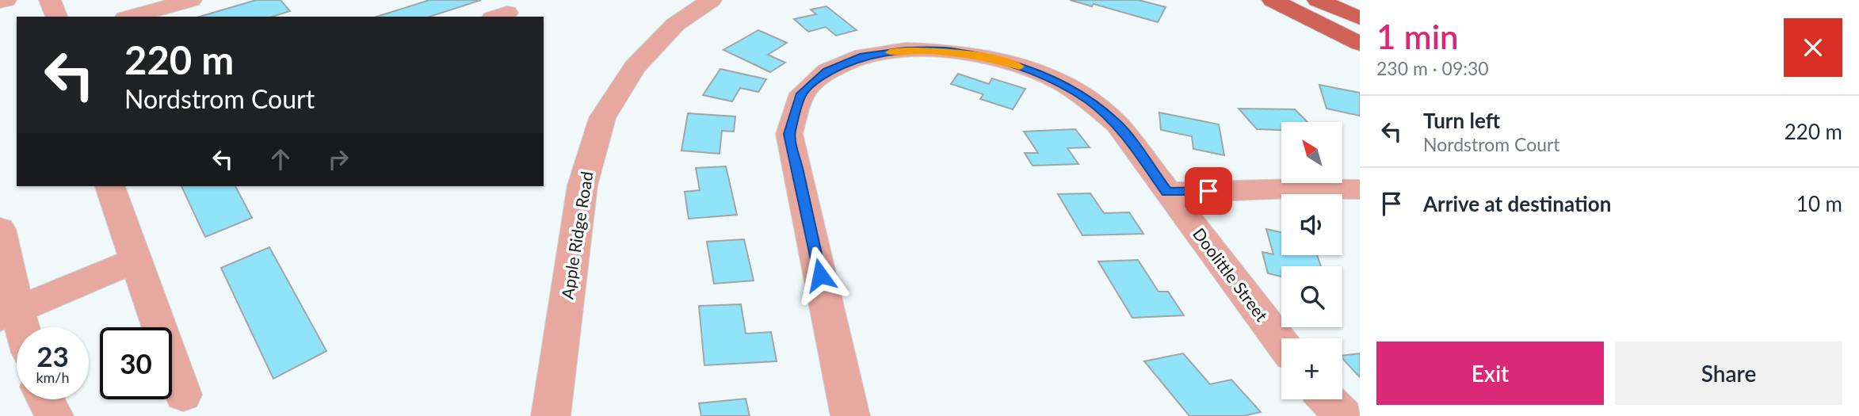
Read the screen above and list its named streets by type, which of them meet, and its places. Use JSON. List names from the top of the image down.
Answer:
{
  "streets": {
    "street": ["Apple Ridge Road", "Doolittle Street"]
  },
  "north": "top left",
  "page": {
    "heading": ["1 min", "230 m · 09:30"],
    "turn": ["220 m", "Nordstrom Court"],
    "list": [
      {
        "name": "Turn left",
        "note": "Nordstrom Court",
        "value": "220 m"
      },
      {
        "name": "Arrive at destination",
        "value": "10 m"
      }
    ],
    "map_buttons": "+",
    "speed": "23 km/h",
    "limit": "30",
    "buttons": ["Exit", "Share"]
  }
}
